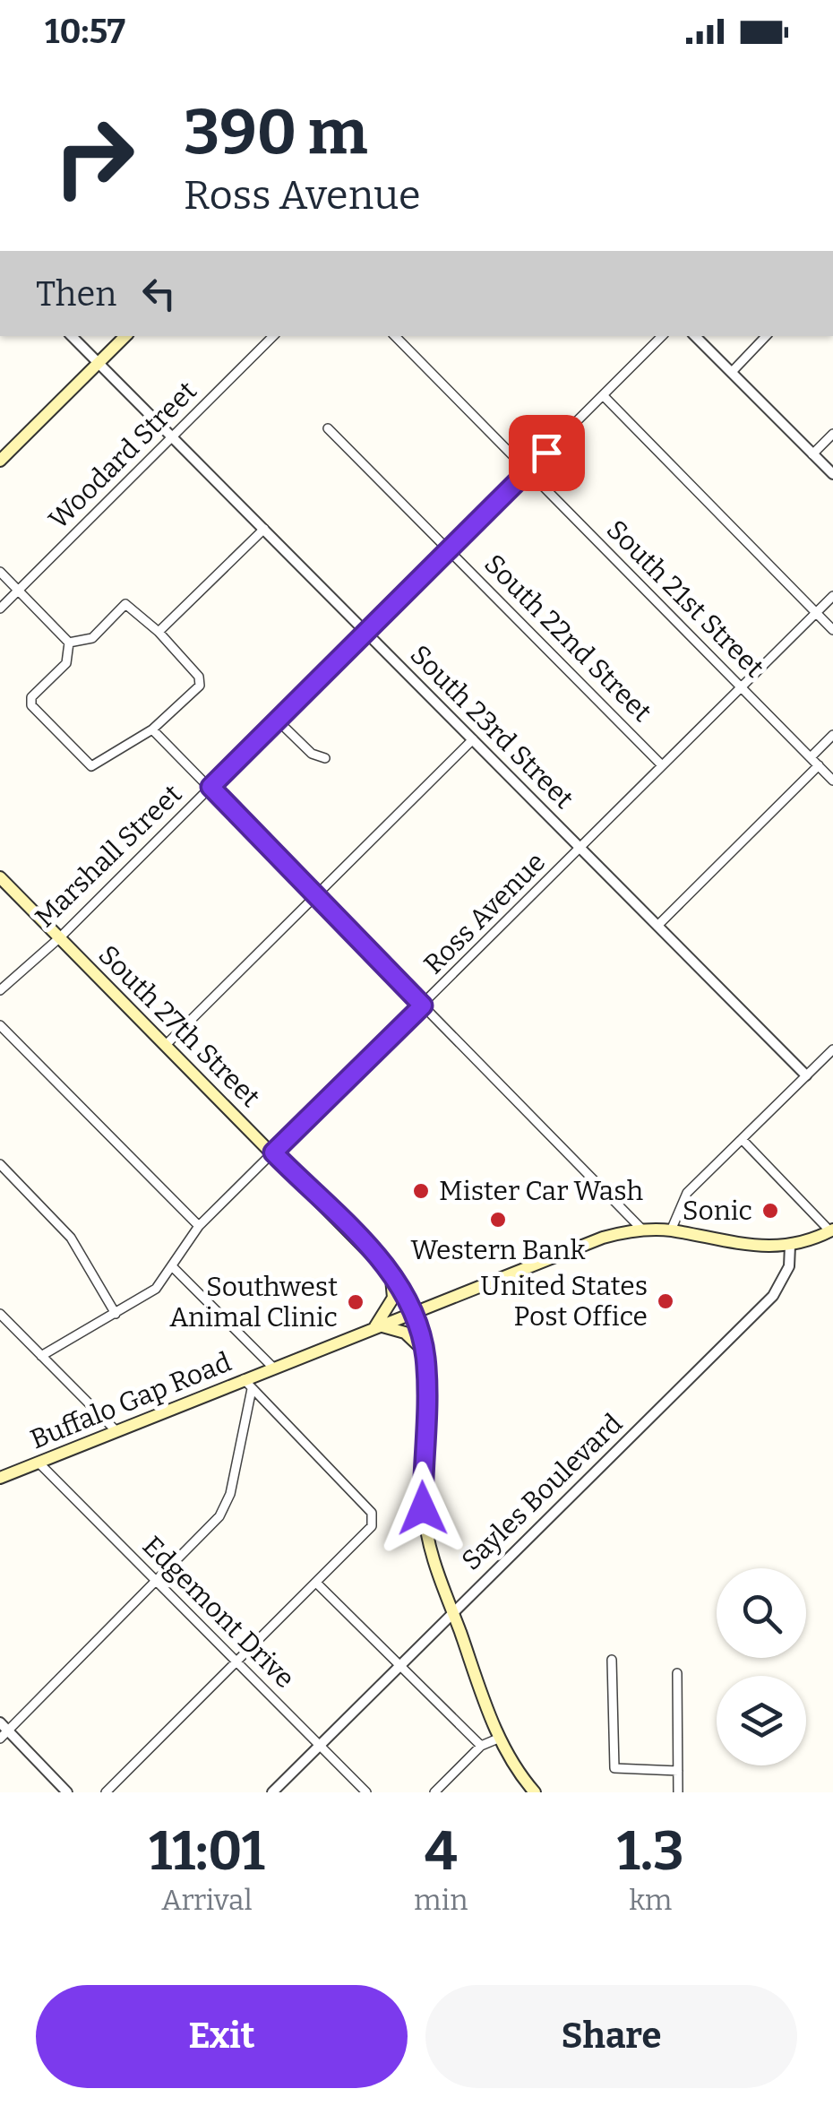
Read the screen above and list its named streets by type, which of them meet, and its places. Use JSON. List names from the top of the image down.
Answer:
{
  "streets": {
    "main road": ["South 27th Street", "Buffalo Gap Road"],
    "street": [
      "Woodard Street",
      "South 21st Street",
      "South 22nd Street",
      "South 23rd Street",
      "Marshall Street",
      "Ross Avenue",
      "Sayles Boulevard",
      "Edgemont Drive"
    ]
  },
  "crossings": [
    ["Woodard Street", "South 23rd Street"],
    ["South 21st Street", "Marshall Street"],
    ["South 21st Street", "Ross Avenue"],
    ["South 22nd Street", "Marshall Street"],
    ["South 22nd Street", "Ross Avenue"],
    ["South 23rd Street", "Marshall Street"],
    ["South 23rd Street", "Ross Avenue"],
    ["Marshall Street", "South 27th Street"],
    ["Ross Avenue", "South 27th Street"],
    ["South 27th Street", "Buffalo Gap Road"],
    ["South 27th Street", "Sayles Boulevard"],
    ["Buffalo Gap Road", "Sayles Boulevard"],
    ["Buffalo Gap Road", "Edgemont Drive"],
    ["Sayles Boulevard", "Edgemont Drive"]
  ],
  "places": [
    "Mister Car Wash",
    "Sonic",
    "Western Bank",
    "United States Post Office",
    "Southwest Animal Clinic"
  ],
  "page": {
    "status": "10:57",
    "turn": ["390 m", "Ross Avenue"],
    "then": "Then",
    "eta": [
      "11:01",
      "Arrival",
      "4",
      "min",
      "1.3",
      "km"
    ],
    "buttons": ["Exit", "Share"]
  }
}
